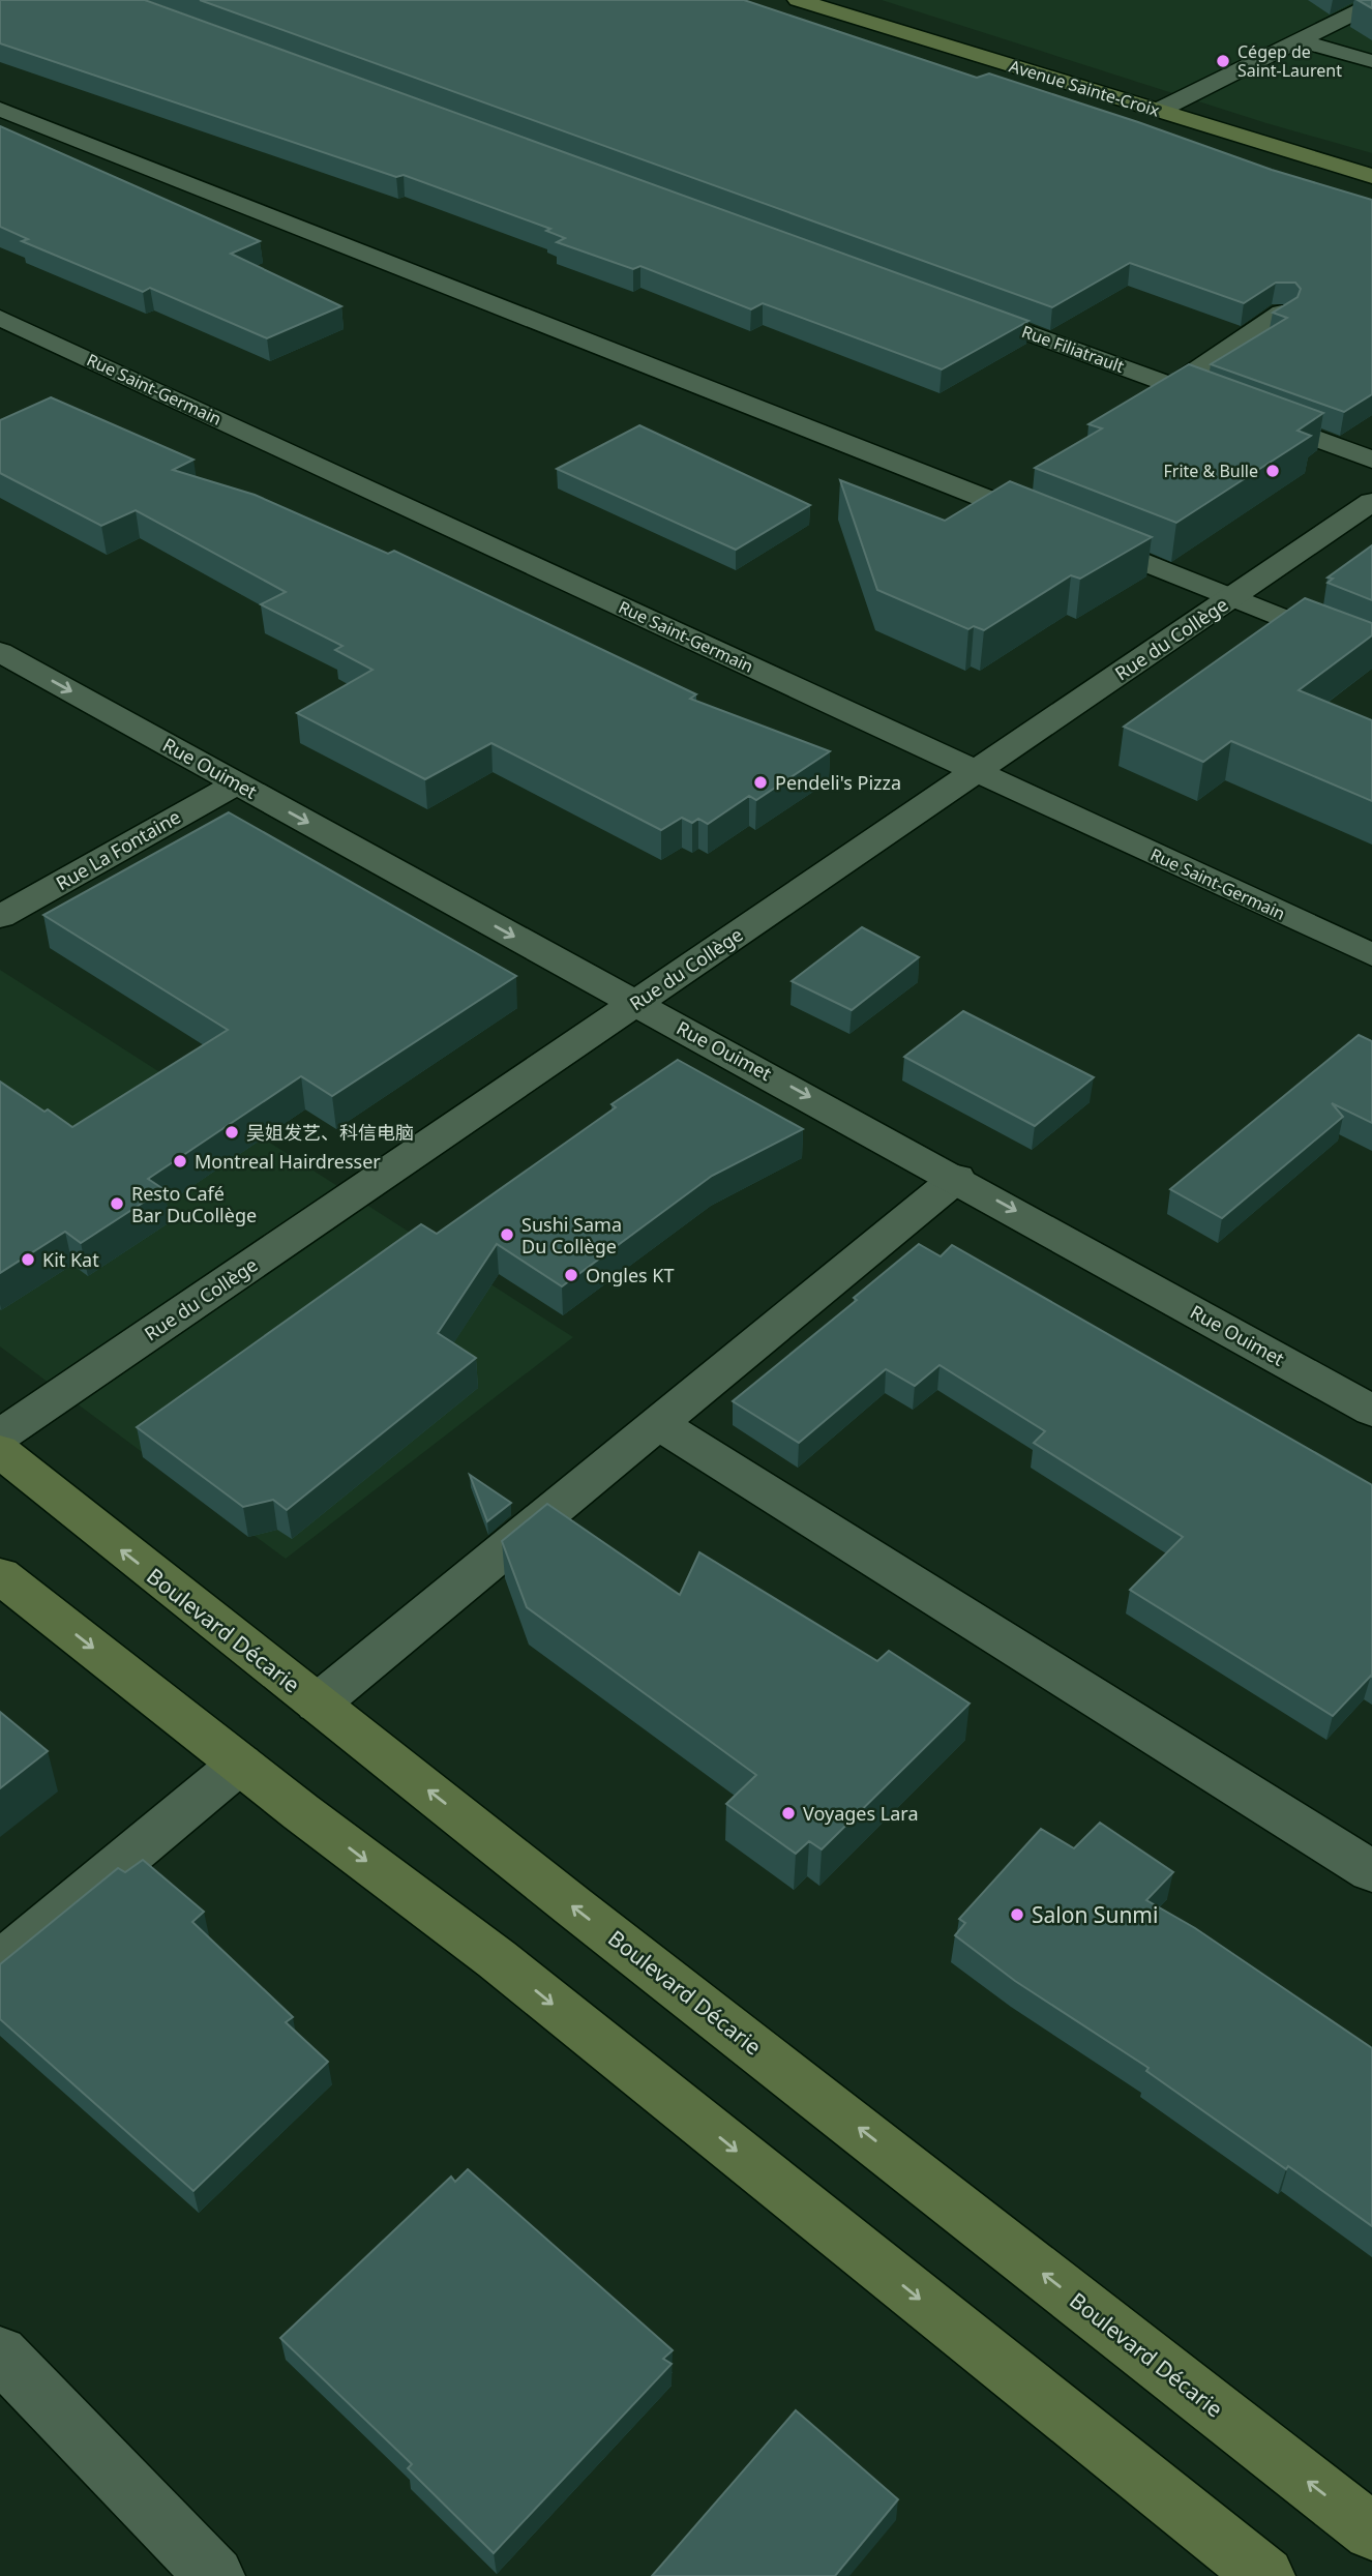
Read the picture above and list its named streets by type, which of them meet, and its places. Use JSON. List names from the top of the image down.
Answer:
{
  "streets": {
    "street": [
      "Avenue Sainte-Croix",
      "Rue Filiatrault",
      "Rue Saint-Germain",
      "Rue du Collège",
      "Rue Ouimet",
      "Rue La Fontaine",
      "Boulevard Décarie"
    ]
  },
  "crossings": [
    ["Rue Saint-Germain", "Rue du Collège"],
    ["Rue du Collège", "Rue Ouimet"],
    ["Rue Ouimet", "Rue La Fontaine"]
  ],
  "one_way": ["Rue Ouimet"],
  "places": [
    "Cégep de Saint-Laurent",
    "Frite & Bulle",
    "Pendeli's Pizza",
    "吴姐发艺、科信电脑",
    "Montreal Hairdresser",
    "Resto Café Bar DuCollège",
    "Sushi Sama Du Collège",
    "Kit Kat",
    "Ongles KT",
    "Voyages Lara",
    "Salon Sunmi"
  ]
}
